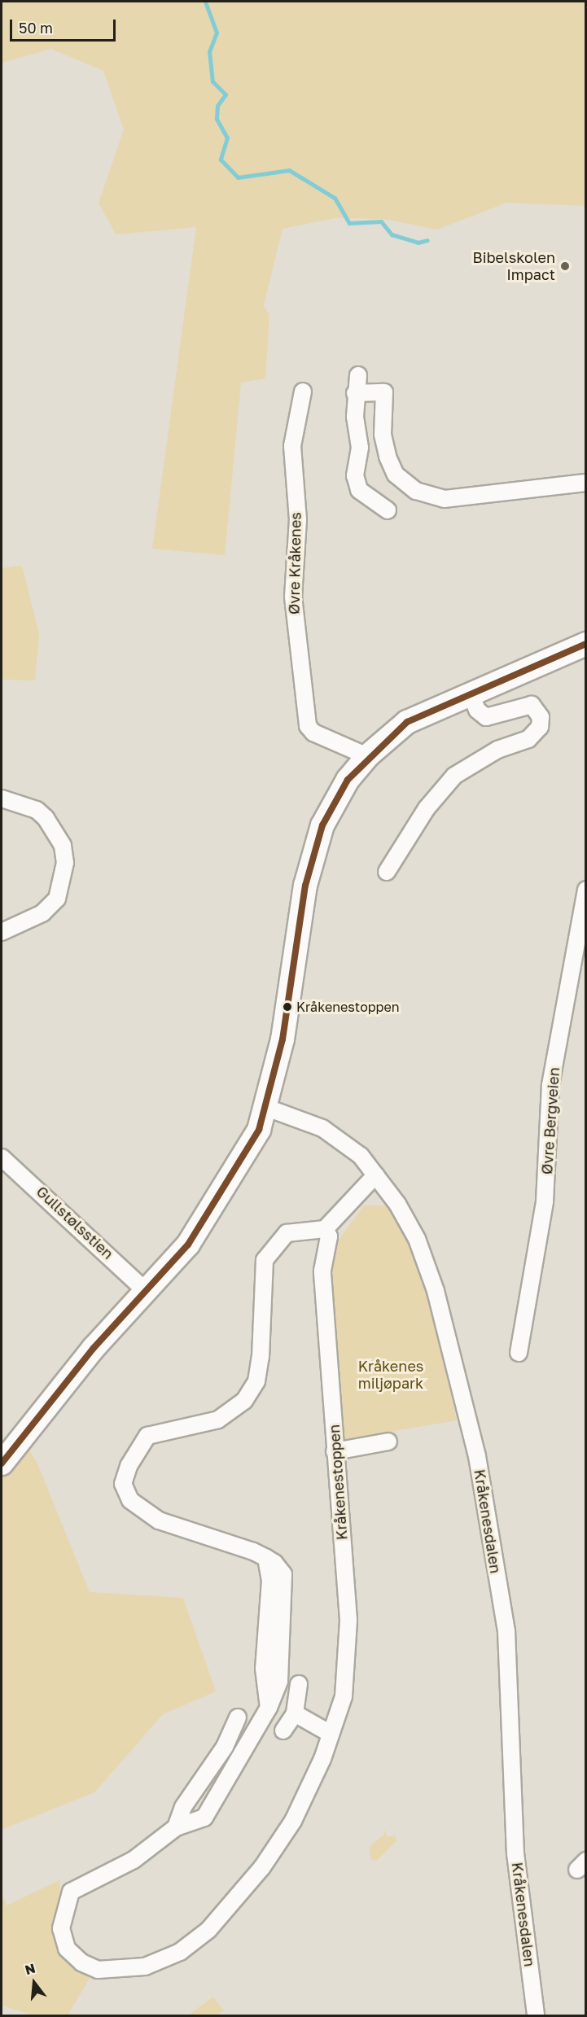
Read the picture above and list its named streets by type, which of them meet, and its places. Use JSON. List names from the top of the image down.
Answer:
{
  "streets": {
    "street": [
      "Øvre Kråkenes",
      "Øvre Bergveien",
      "Gullstølsstien",
      "Kråkenestoppen",
      "Kråkenesdalen"
    ]
  },
  "parks": ["Kråkenes miljøpark"],
  "places": ["Bibelskolen Impact", "Kråkenestoppen"],
  "scale_bar": "50 m",
  "north": "top"
}
